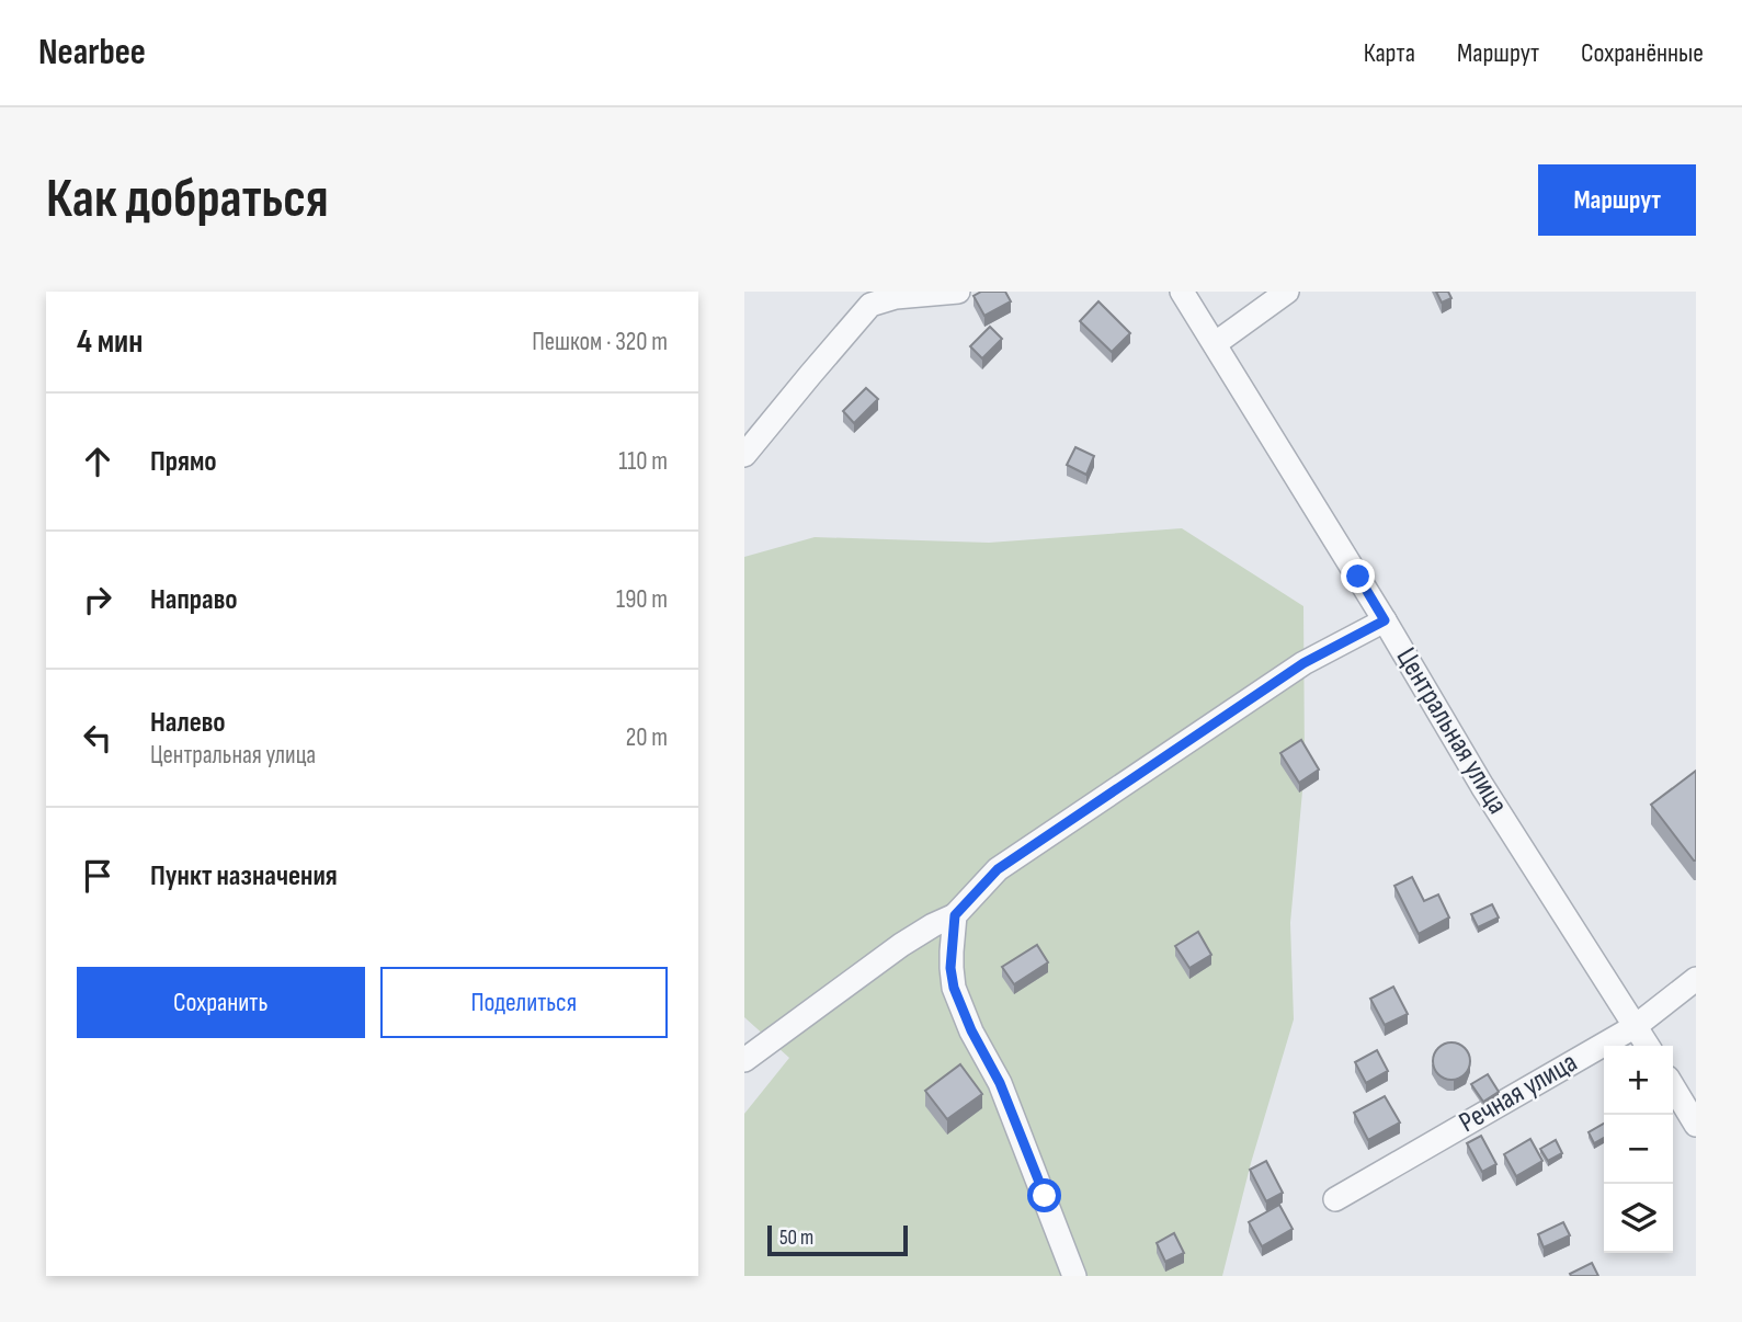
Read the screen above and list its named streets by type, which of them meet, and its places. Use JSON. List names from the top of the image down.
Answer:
{
  "streets": {
    "street": ["Центральная улица", "Речная улица"]
  },
  "crossings": [
    ["Центральная улица", "Речная улица"]
  ],
  "scale_bar": "50 m",
  "page": {
    "header": "Nearbee",
    "nav": ["Карта", "Маршрут", "Сохранённые"],
    "buttons": [
      "Маршрут",
      ["Сохранить", "Поделиться"]
    ],
    "title": "Как добраться",
    "heading": ["4 мин", "Пешком · 320 m"],
    "list": [
      ["Прямо", "110 m"],
      ["Направо", "190 m"],
      ["Налево", "Центральная улица", "20 m"],
      "Пункт назначения"
    ],
    "map_buttons": ["+", "−"],
    "scale": "50 m"
  }
}
